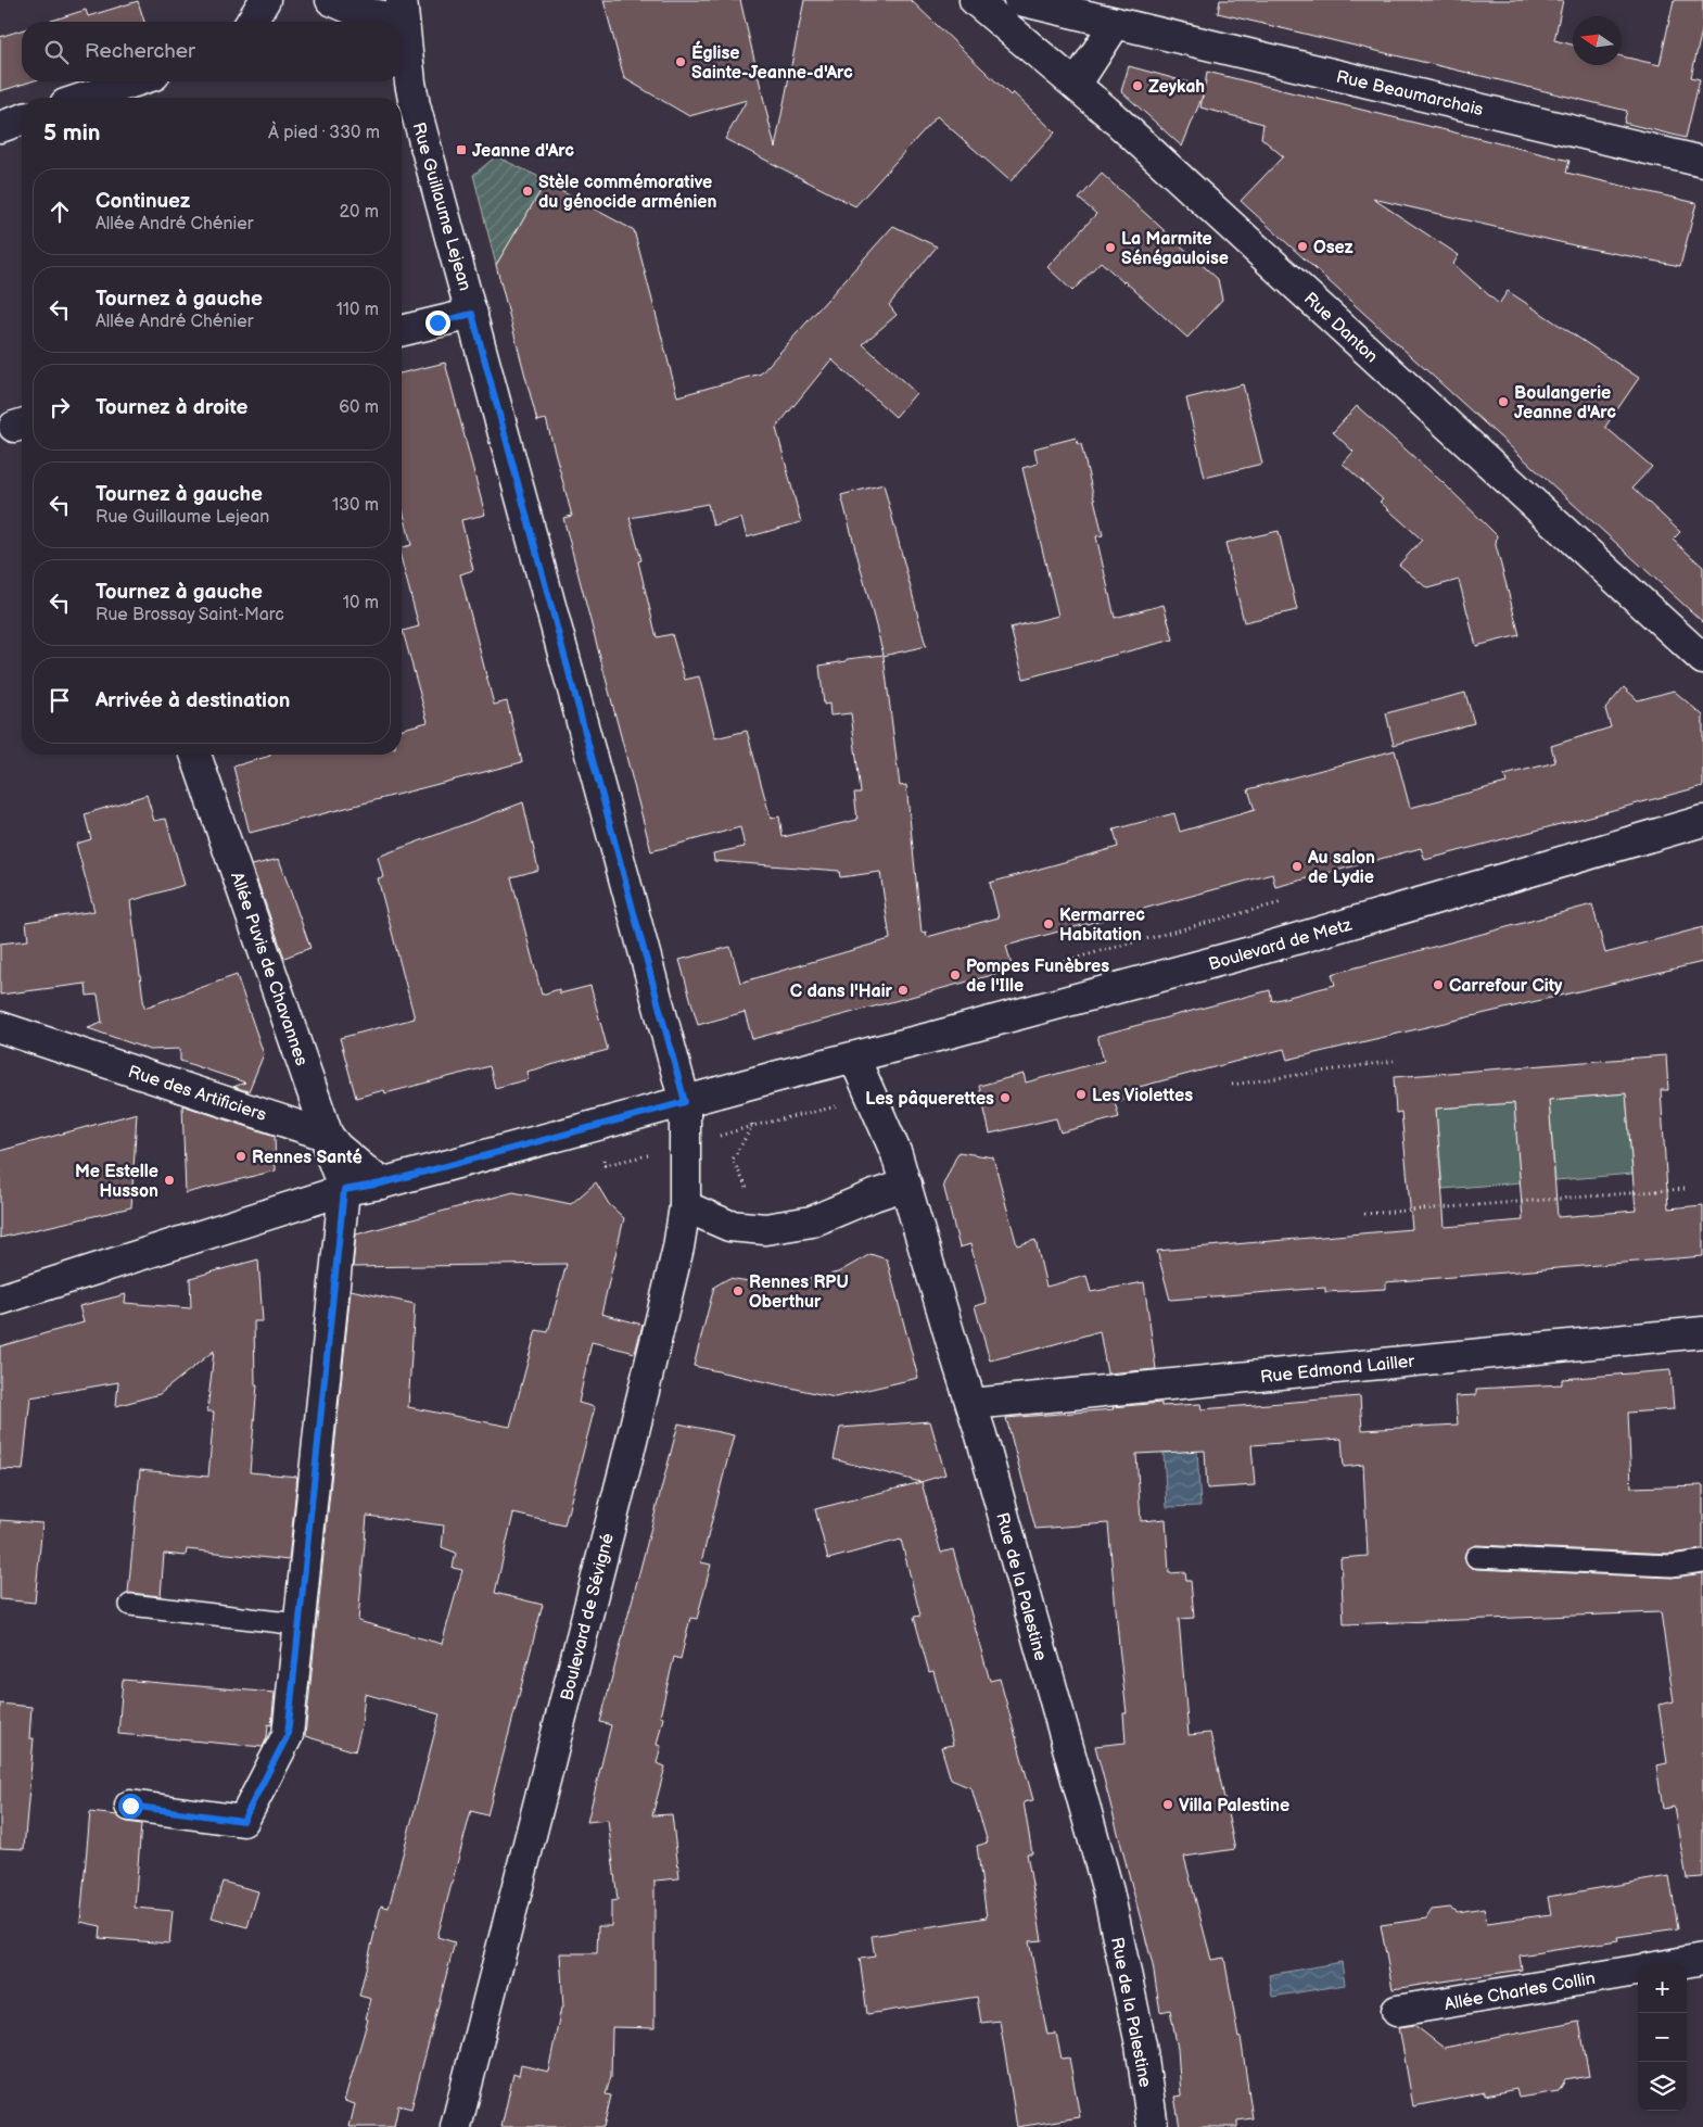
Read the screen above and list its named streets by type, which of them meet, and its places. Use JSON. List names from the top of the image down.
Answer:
{
  "streets": {
    "street": [
      "Rue Beaumarchais",
      "Rue Guillaume Lejean",
      "Rue Danton",
      "Boulevard de Metz",
      "Allée Puvis de Chavannes",
      "Rue des Artificiers",
      "Rue Edmond Lailler",
      "Rue de la Palestine",
      "Boulevard de Sévigné",
      "Allée Charles Collin"
    ]
  },
  "crossings": [
    ["Rue Guillaume Lejean", "Boulevard de Metz"],
    ["Rue Guillaume Lejean", "Boulevard de Sévigné"],
    ["Boulevard de Metz", "Allée Puvis de Chavannes"],
    ["Boulevard de Metz", "Rue des Artificiers"],
    ["Boulevard de Metz", "Rue de la Palestine"],
    ["Boulevard de Metz", "Boulevard de Sévigné"],
    ["Allée Puvis de Chavannes", "Rue des Artificiers"],
    ["Rue Edmond Lailler", "Rue de la Palestine"]
  ],
  "places": {
    "other": [
      "Église Sainte-Jeanne-d'Arc",
      "Zeykah",
      "Stèle commémorative du génocide arménien",
      "Osez",
      "La Marmite Sénégauloise",
      "Boulangerie Jeanne d'Arc",
      "Au salon de Lydie",
      "Kermarrec Habitation",
      "Pompes Funèbres de l'Ille",
      "Carrefour City",
      "C dans l'Hair",
      "Les Violettes",
      "Les pâquerettes",
      "Rennes Santé",
      "Me Estelle Husson",
      "Rennes RPU Oberthur",
      "Villa Palestine"
    ],
    "transit": ["Jeanne d'Arc"]
  },
  "north": "left",
  "page": {
    "search": "Rechercher",
    "heading": ["5 min", "À pied · 330 m"],
    "list": [
      ["Continuez", "Allée André Chénier", "20 m"],
      ["Tournez à gauche", "Allée André Chénier", "110 m"],
      ["Tournez à droite", "60 m"],
      ["Tournez à gauche", "Rue Guillaume Lejean", "130 m"],
      ["Tournez à gauche", "Rue Brossay Saint-Marc", "10 m"],
      "Arrivée à destination"
    ],
    "map_buttons": ["+", "−"]
  }
}
